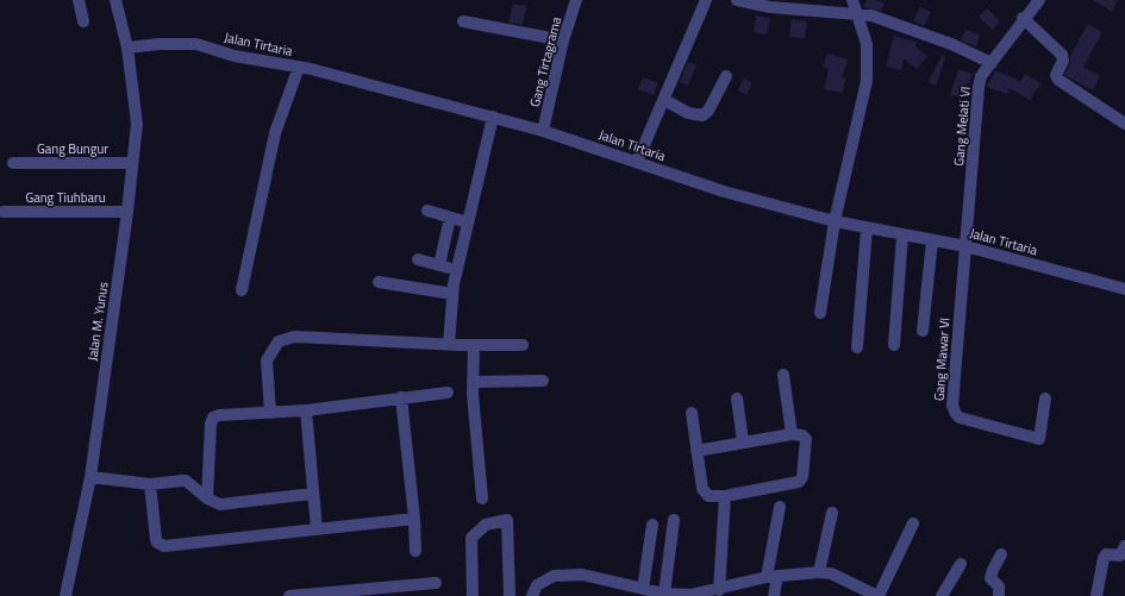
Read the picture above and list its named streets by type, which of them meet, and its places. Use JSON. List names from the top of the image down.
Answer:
{
  "streets": {
    "street": [
      "Jalan Tirtaria",
      "Gang Tirtagrama",
      "Gang Melati VI",
      "Gang Bungur",
      "Gang Tiuhbaru",
      "Jalan M. Yunus",
      "Gang Mawar VI"
    ]
  },
  "crossings": [
    ["Jalan Tirtaria", "Gang Tirtagrama"],
    ["Jalan Tirtaria", "Gang Melati VI"],
    ["Jalan Tirtaria", "Jalan M. Yunus"],
    ["Jalan Tirtaria", "Gang Mawar VI"],
    ["Gang Melati VI", "Gang Mawar VI"],
    ["Gang Bungur", "Jalan M. Yunus"],
    ["Gang Tiuhbaru", "Jalan M. Yunus"]
  ]
}
